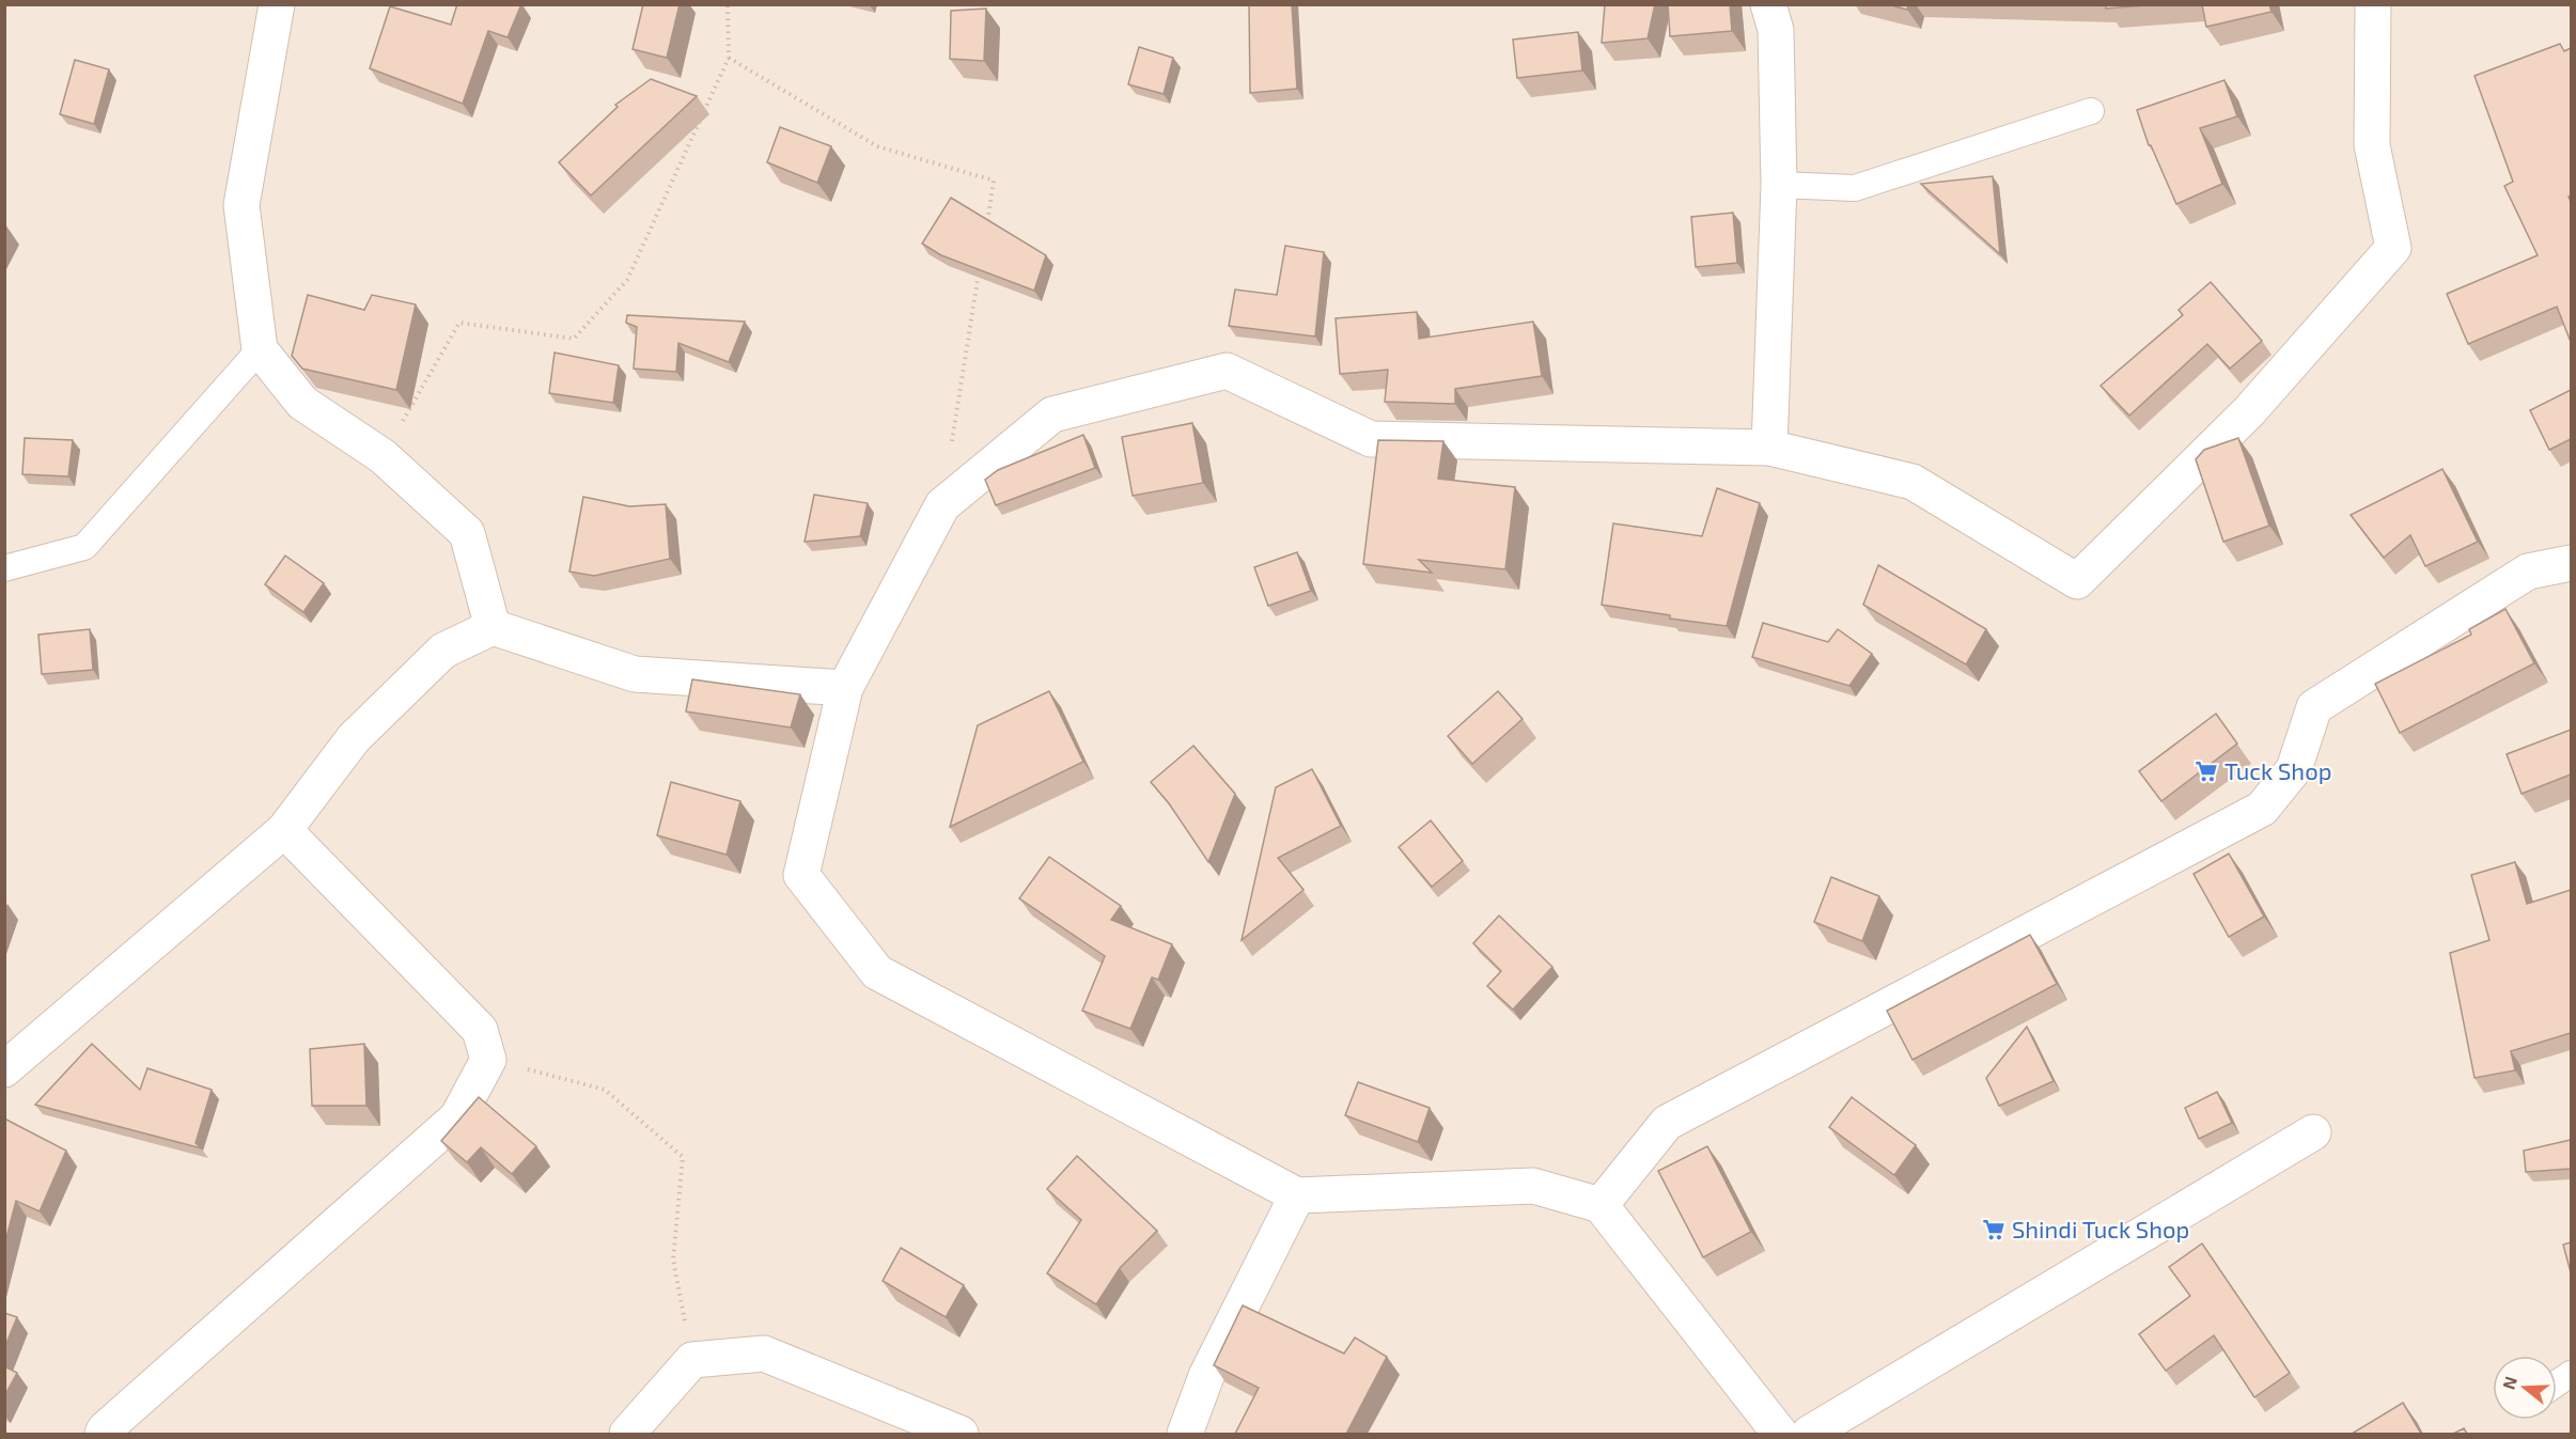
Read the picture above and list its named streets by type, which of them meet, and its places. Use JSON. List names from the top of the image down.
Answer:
{
  "places": {
    "supermarket": ["Tuck Shop", "Shindi Tuck Shop"]
  },
  "north": "left"
}
